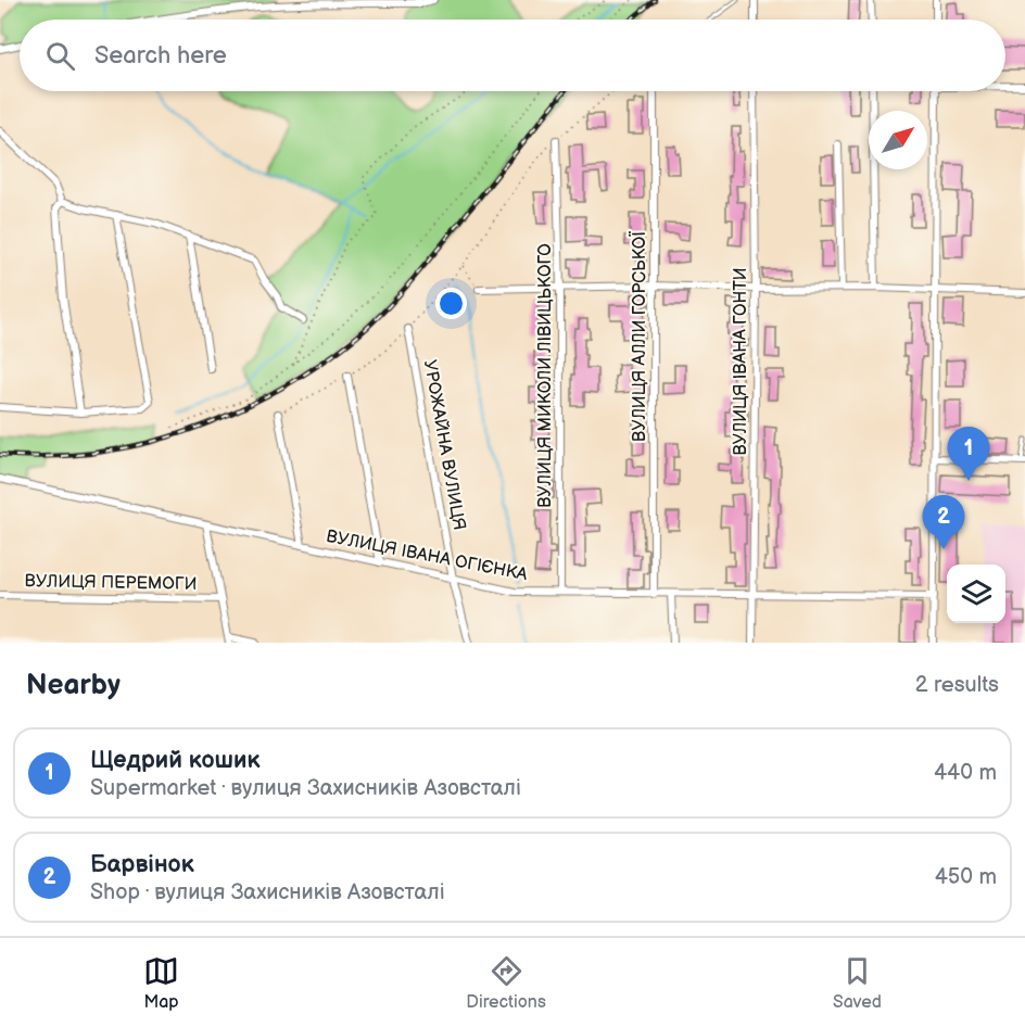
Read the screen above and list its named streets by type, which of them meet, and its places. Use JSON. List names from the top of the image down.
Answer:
{
  "streets": {
    "street": [
      "ВУЛИЦЯ АЛЛИ ГОРСЬКОЇ",
      "ВУЛИЦЯ ІВАНА ГОНТИ",
      "ВУЛИЦЯ МИКОЛИ ЛІВИЦЬКОГО",
      "УРОЖАЙНА ВУЛИЦЯ",
      "ВУЛИЦЯ ІВАНА ОГІЄНКА",
      "ВУЛИЦЯ ПЕРЕМОГИ"
    ]
  },
  "crossings": [
    ["ВУЛИЦЯ АЛЛИ ГОРСЬКОЇ", "ВУЛИЦЯ ІВАНА ОГІЄНКА"],
    ["ВУЛИЦЯ ІВАНА ГОНТИ", "ВУЛИЦЯ ІВАНА ОГІЄНКА"],
    ["ВУЛИЦЯ МИКОЛИ ЛІВИЦЬКОГО", "ВУЛИЦЯ ІВАНА ОГІЄНКА"],
    ["УРОЖАЙНА ВУЛИЦЯ", "ВУЛИЦЯ ІВАНА ОГІЄНКА"]
  ],
  "north": "top right",
  "page": {
    "search": "Search here",
    "pins": ["1", "2"],
    "heading": ["Nearby", "2 results"],
    "list": [
      {
        "mark": "1",
        "name": "Щедрий кошик",
        "note": "Supermarket · вулиця Захисників Азовсталі",
        "value": "440 m"
      },
      {
        "mark": "2",
        "name": "Барвінок",
        "note": "Shop · вулиця Захисників Азовсталі",
        "value": "450 m"
      }
    ],
    "nav": ["Map", "Directions", "Saved"]
  }
}
